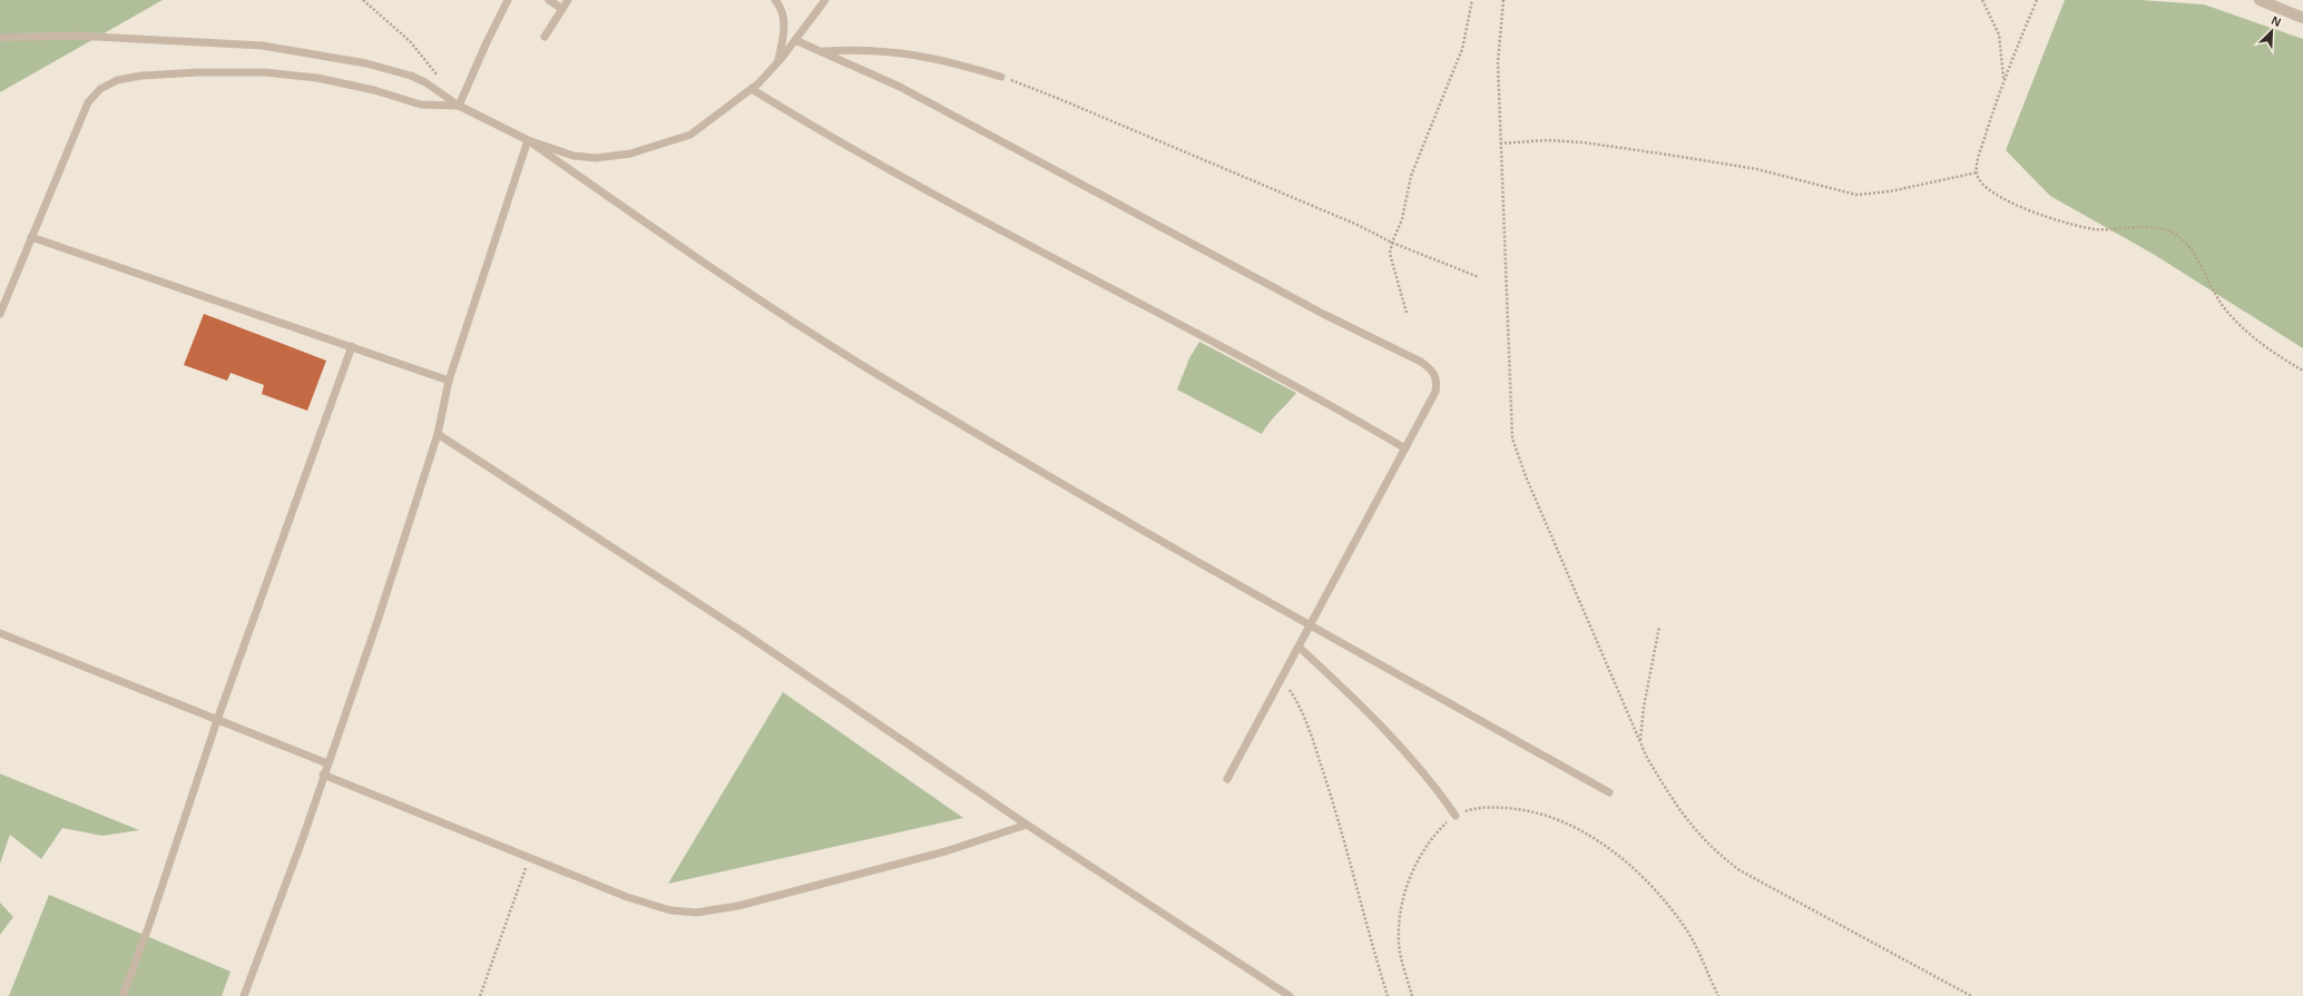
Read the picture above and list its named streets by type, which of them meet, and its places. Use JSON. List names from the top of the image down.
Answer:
{
  "north": "top right"
}
